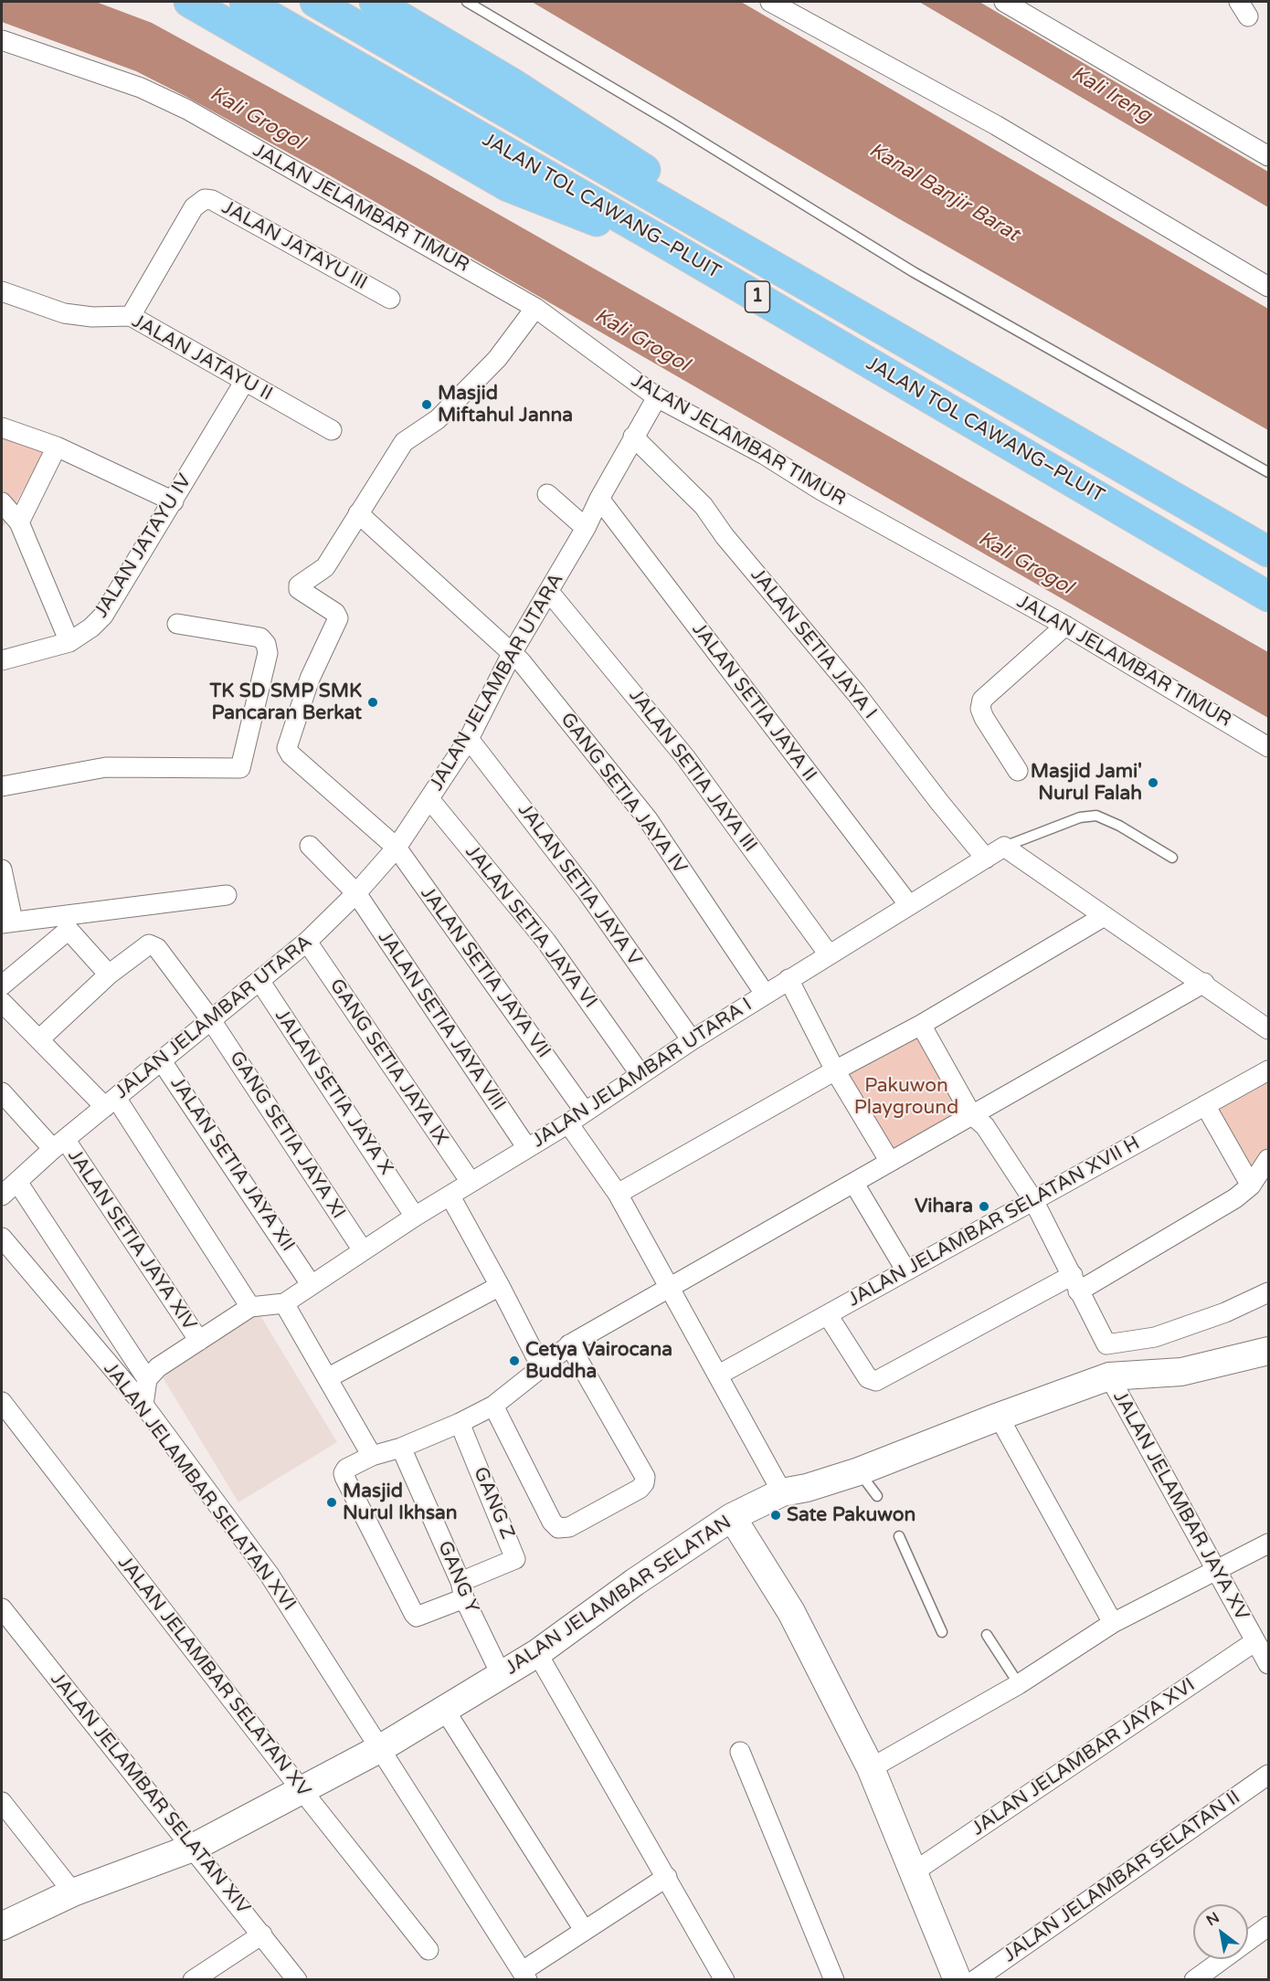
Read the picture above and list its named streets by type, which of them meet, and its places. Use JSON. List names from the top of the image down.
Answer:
{
  "streets": {
    "highway": ["JALAN TOL CAWANG–PLUIT", "1"],
    "street": [
      "JALAN JELAMBAR TIMUR",
      "JALAN JATAYU III",
      "JALAN JATAYU II",
      "JALAN JATAYU IV",
      "JALAN SETIA JAYA I",
      "JALAN JELAMBAR UTARA",
      "JALAN SETIA JAYA II",
      "JALAN SETIA JAYA III",
      "GANG SETIA JAYA IV",
      "JALAN SETIA JAYA V",
      "JALAN SETIA JAYA VI",
      "JALAN SETIA JAYA VII",
      "JALAN SETIA JAYA VIII",
      "GANG SETIA JAYA IX",
      "JALAN JELAMBAR UTARA I",
      "JALAN SETIA JAYA X",
      "GANG SETIA JAYA XI",
      "JALAN SETIA JAYA XII",
      "JALAN JELAMBAR SELATAN XVII H",
      "JALAN SETIA JAYA XIV",
      "JALAN JELAMBAR SELATAN XVI",
      "GANG Z",
      "JALAN JELAMBAR JAYA XV",
      "GANG Y",
      "JALAN JELAMBAR SELATAN",
      "JALAN JELAMBAR SELATAN XV",
      "JALAN JELAMBAR JAYA XVI",
      "JALAN JELAMBAR SELATAN XIV",
      "JALAN JELAMBAR SELATAN II"
    ]
  },
  "crossings": [
    ["JALAN JELAMBAR TIMUR", "JALAN JELAMBAR UTARA"],
    ["JALAN JATAYU III", "JALAN JATAYU II"],
    ["JALAN JATAYU II", "JALAN JATAYU IV"],
    ["JALAN SETIA JAYA I", "JALAN JELAMBAR UTARA"],
    ["JALAN SETIA JAYA I", "JALAN JELAMBAR UTARA I"],
    ["JALAN JELAMBAR UTARA", "JALAN SETIA JAYA II"],
    ["JALAN JELAMBAR UTARA", "JALAN SETIA JAYA III"],
    ["JALAN JELAMBAR UTARA", "GANG SETIA JAYA IV"],
    ["JALAN JELAMBAR UTARA", "JALAN SETIA JAYA V"],
    ["JALAN JELAMBAR UTARA", "JALAN SETIA JAYA VI"],
    ["JALAN JELAMBAR UTARA", "JALAN SETIA JAYA VII"],
    ["JALAN JELAMBAR UTARA", "JALAN SETIA JAYA VIII"],
    ["JALAN JELAMBAR UTARA", "GANG SETIA JAYA IX"],
    ["JALAN JELAMBAR UTARA", "JALAN SETIA JAYA X"],
    ["JALAN JELAMBAR UTARA", "GANG SETIA JAYA XI"],
    ["JALAN JELAMBAR UTARA", "JALAN SETIA JAYA XII"],
    ["JALAN JELAMBAR UTARA", "JALAN SETIA JAYA XIV"],
    ["JALAN SETIA JAYA II", "JALAN JELAMBAR UTARA I"],
    ["JALAN SETIA JAYA III", "JALAN JELAMBAR UTARA I"],
    ["GANG SETIA JAYA IV", "JALAN SETIA JAYA VII"],
    ["GANG SETIA JAYA IV", "JALAN JELAMBAR UTARA I"],
    ["JALAN SETIA JAYA V", "JALAN JELAMBAR UTARA I"],
    ["JALAN SETIA JAYA VI", "JALAN JELAMBAR UTARA I"],
    ["JALAN SETIA JAYA VII", "JALAN JELAMBAR UTARA I"],
    ["JALAN SETIA JAYA VIII", "JALAN JELAMBAR UTARA I"],
    ["GANG SETIA JAYA IX", "JALAN JELAMBAR UTARA I"],
    ["JALAN JELAMBAR UTARA I", "JALAN SETIA JAYA X"],
    ["JALAN JELAMBAR UTARA I", "GANG SETIA JAYA XI"],
    ["JALAN JELAMBAR UTARA I", "JALAN SETIA JAYA XII"],
    ["JALAN JELAMBAR UTARA I", "JALAN SETIA JAYA XIV"],
    ["JALAN JELAMBAR SELATAN XVI", "JALAN JELAMBAR SELATAN"],
    ["GANG Z", "GANG Y"],
    ["JALAN JELAMBAR JAYA XV", "JALAN JELAMBAR SELATAN"],
    ["JALAN JELAMBAR JAYA XV", "JALAN JELAMBAR JAYA XVI"],
    ["GANG Y", "JALAN JELAMBAR SELATAN"],
    ["JALAN JELAMBAR SELATAN", "JALAN JELAMBAR SELATAN XV"],
    ["JALAN JELAMBAR SELATAN", "JALAN JELAMBAR SELATAN XIV"]
  ],
  "water": ["Kali Ireng", "Kali Grogol", "Kanal Banjir Barat"],
  "parks": ["Pakuwon Playground"],
  "places": [
    "Masjid Miftahul Janna",
    "TK SD SMP SMK Pancaran Berkat",
    "Masjid Jami' Nurul Falah",
    "Vihara",
    "Cetya Vairocana Buddha",
    "Masjid Nurul Ikhsan",
    "Sate Pakuwon"
  ],
  "north": "top left"
}
